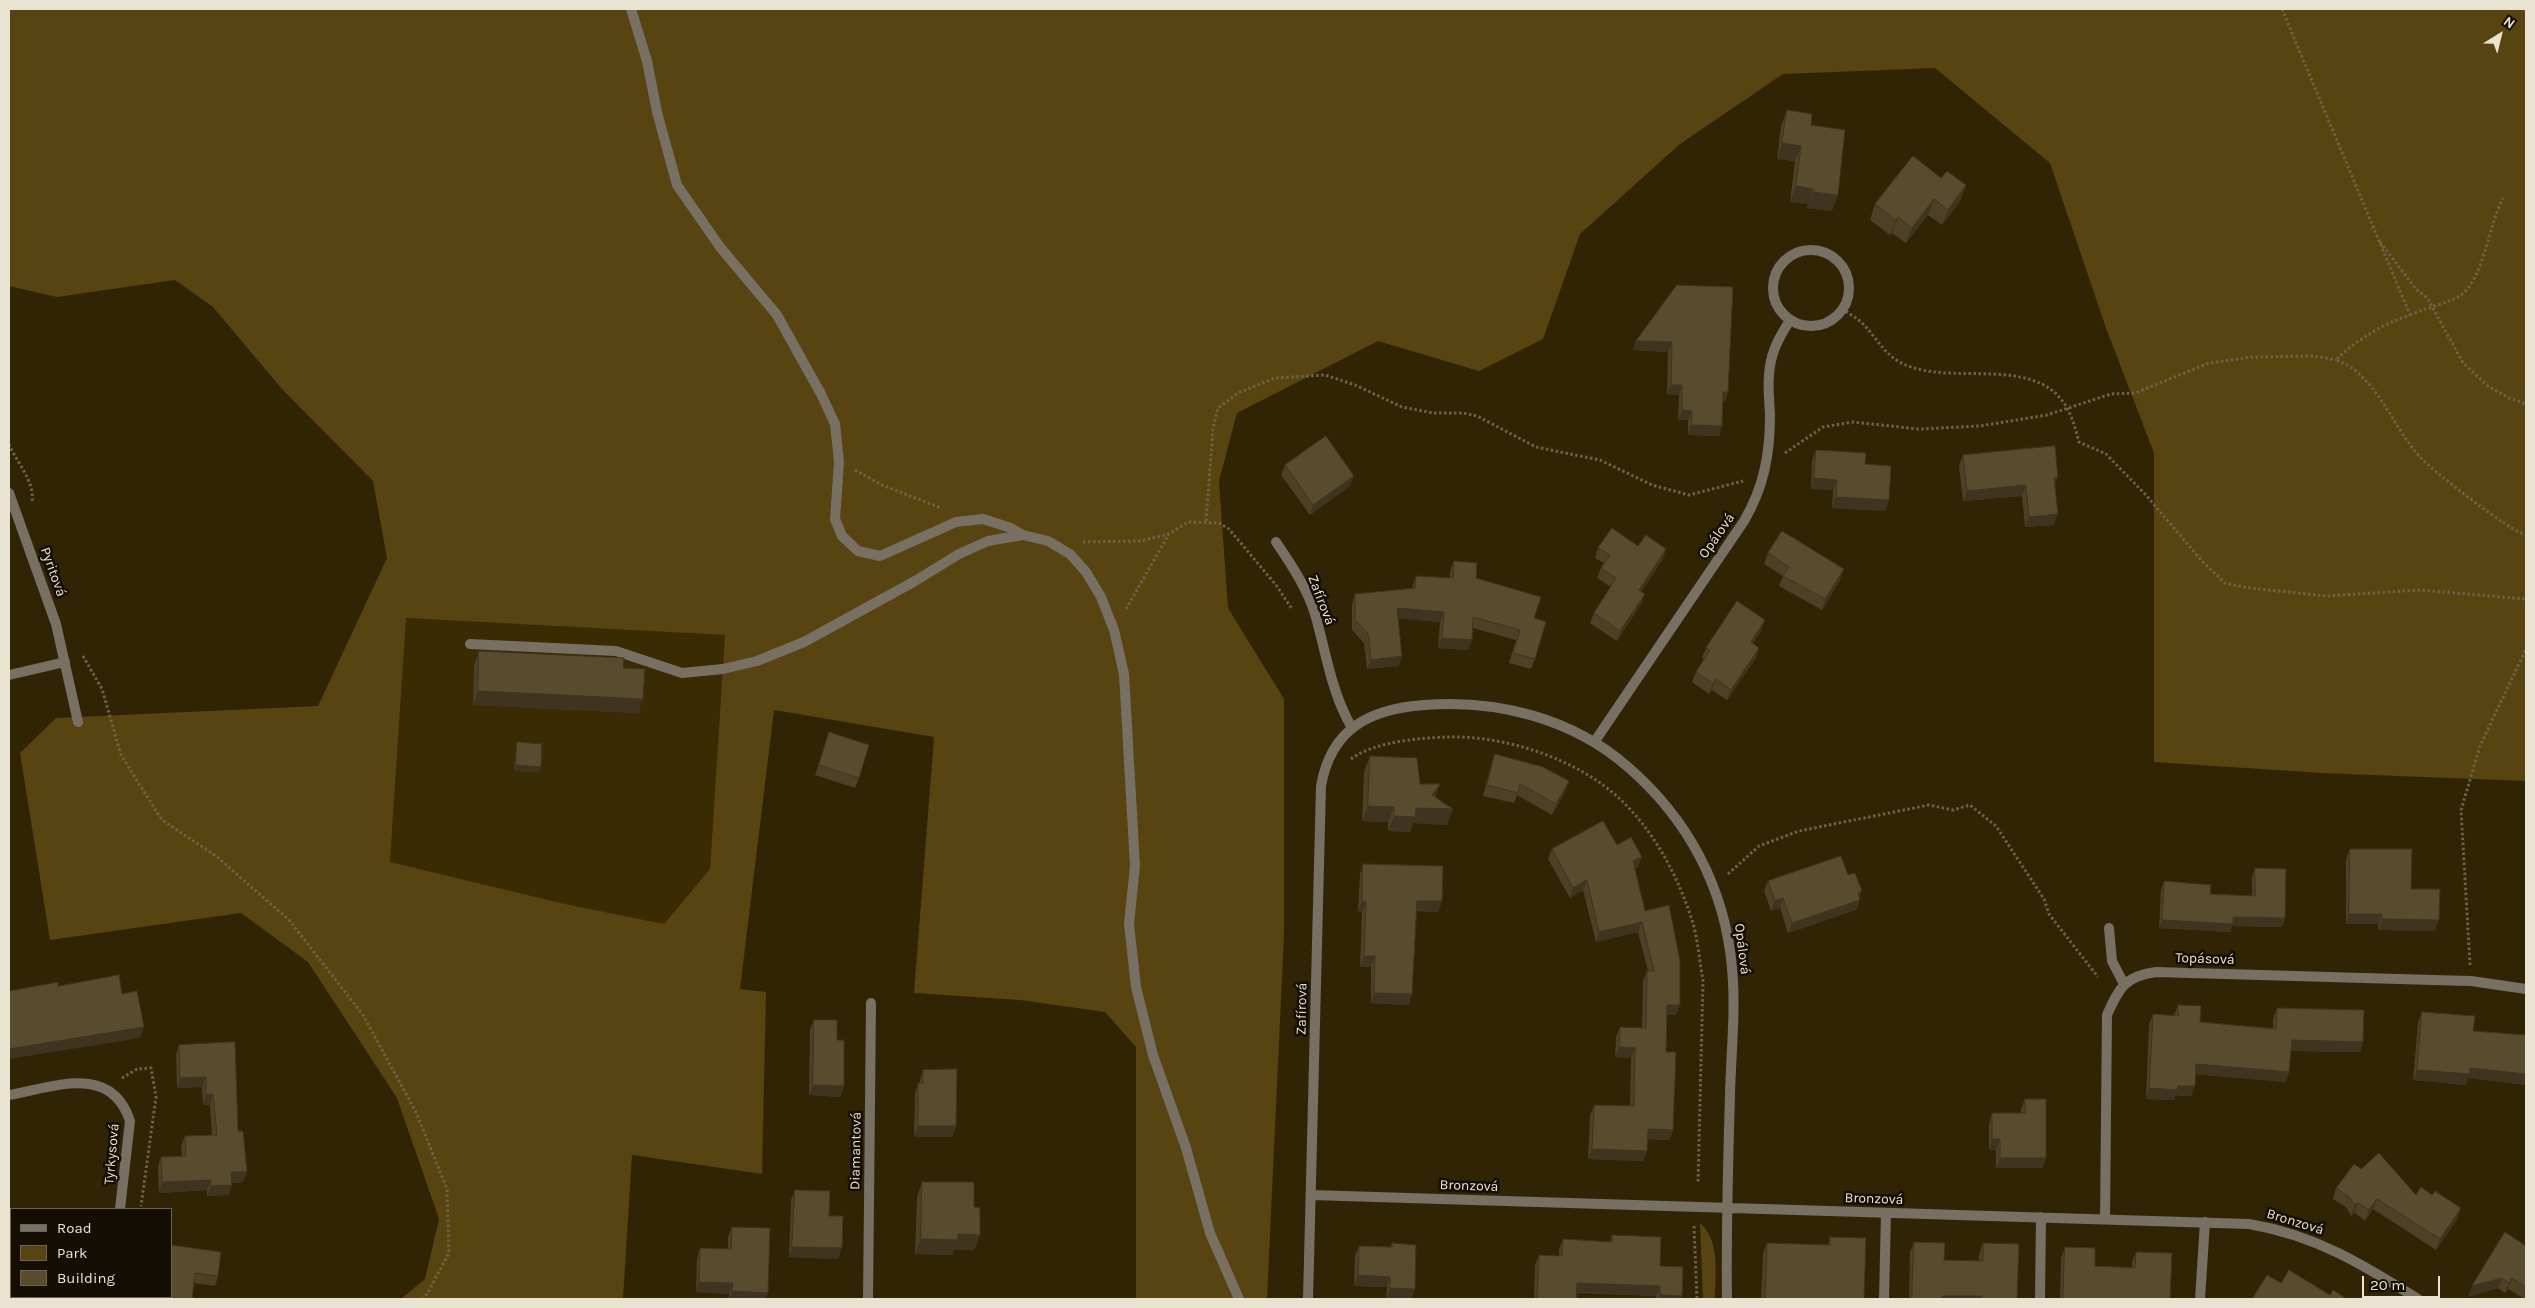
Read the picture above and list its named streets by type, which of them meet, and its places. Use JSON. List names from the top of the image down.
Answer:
{
  "streets": {
    "street": [
      "Opálová",
      "Pyritová",
      "Zafírová",
      "Topásová",
      "Diamantová",
      "Tyrkysová",
      "Bronzová"
    ]
  },
  "crossings": [
    ["Opálová", "Zafírová"],
    ["Opálová", "Bronzová"],
    ["Zafírová", "Bronzová"],
    ["Topásová", "Bronzová"]
  ],
  "legend": ["Road", "Park", "Building"],
  "scale_bar": "20 m",
  "north": "top right"
}
